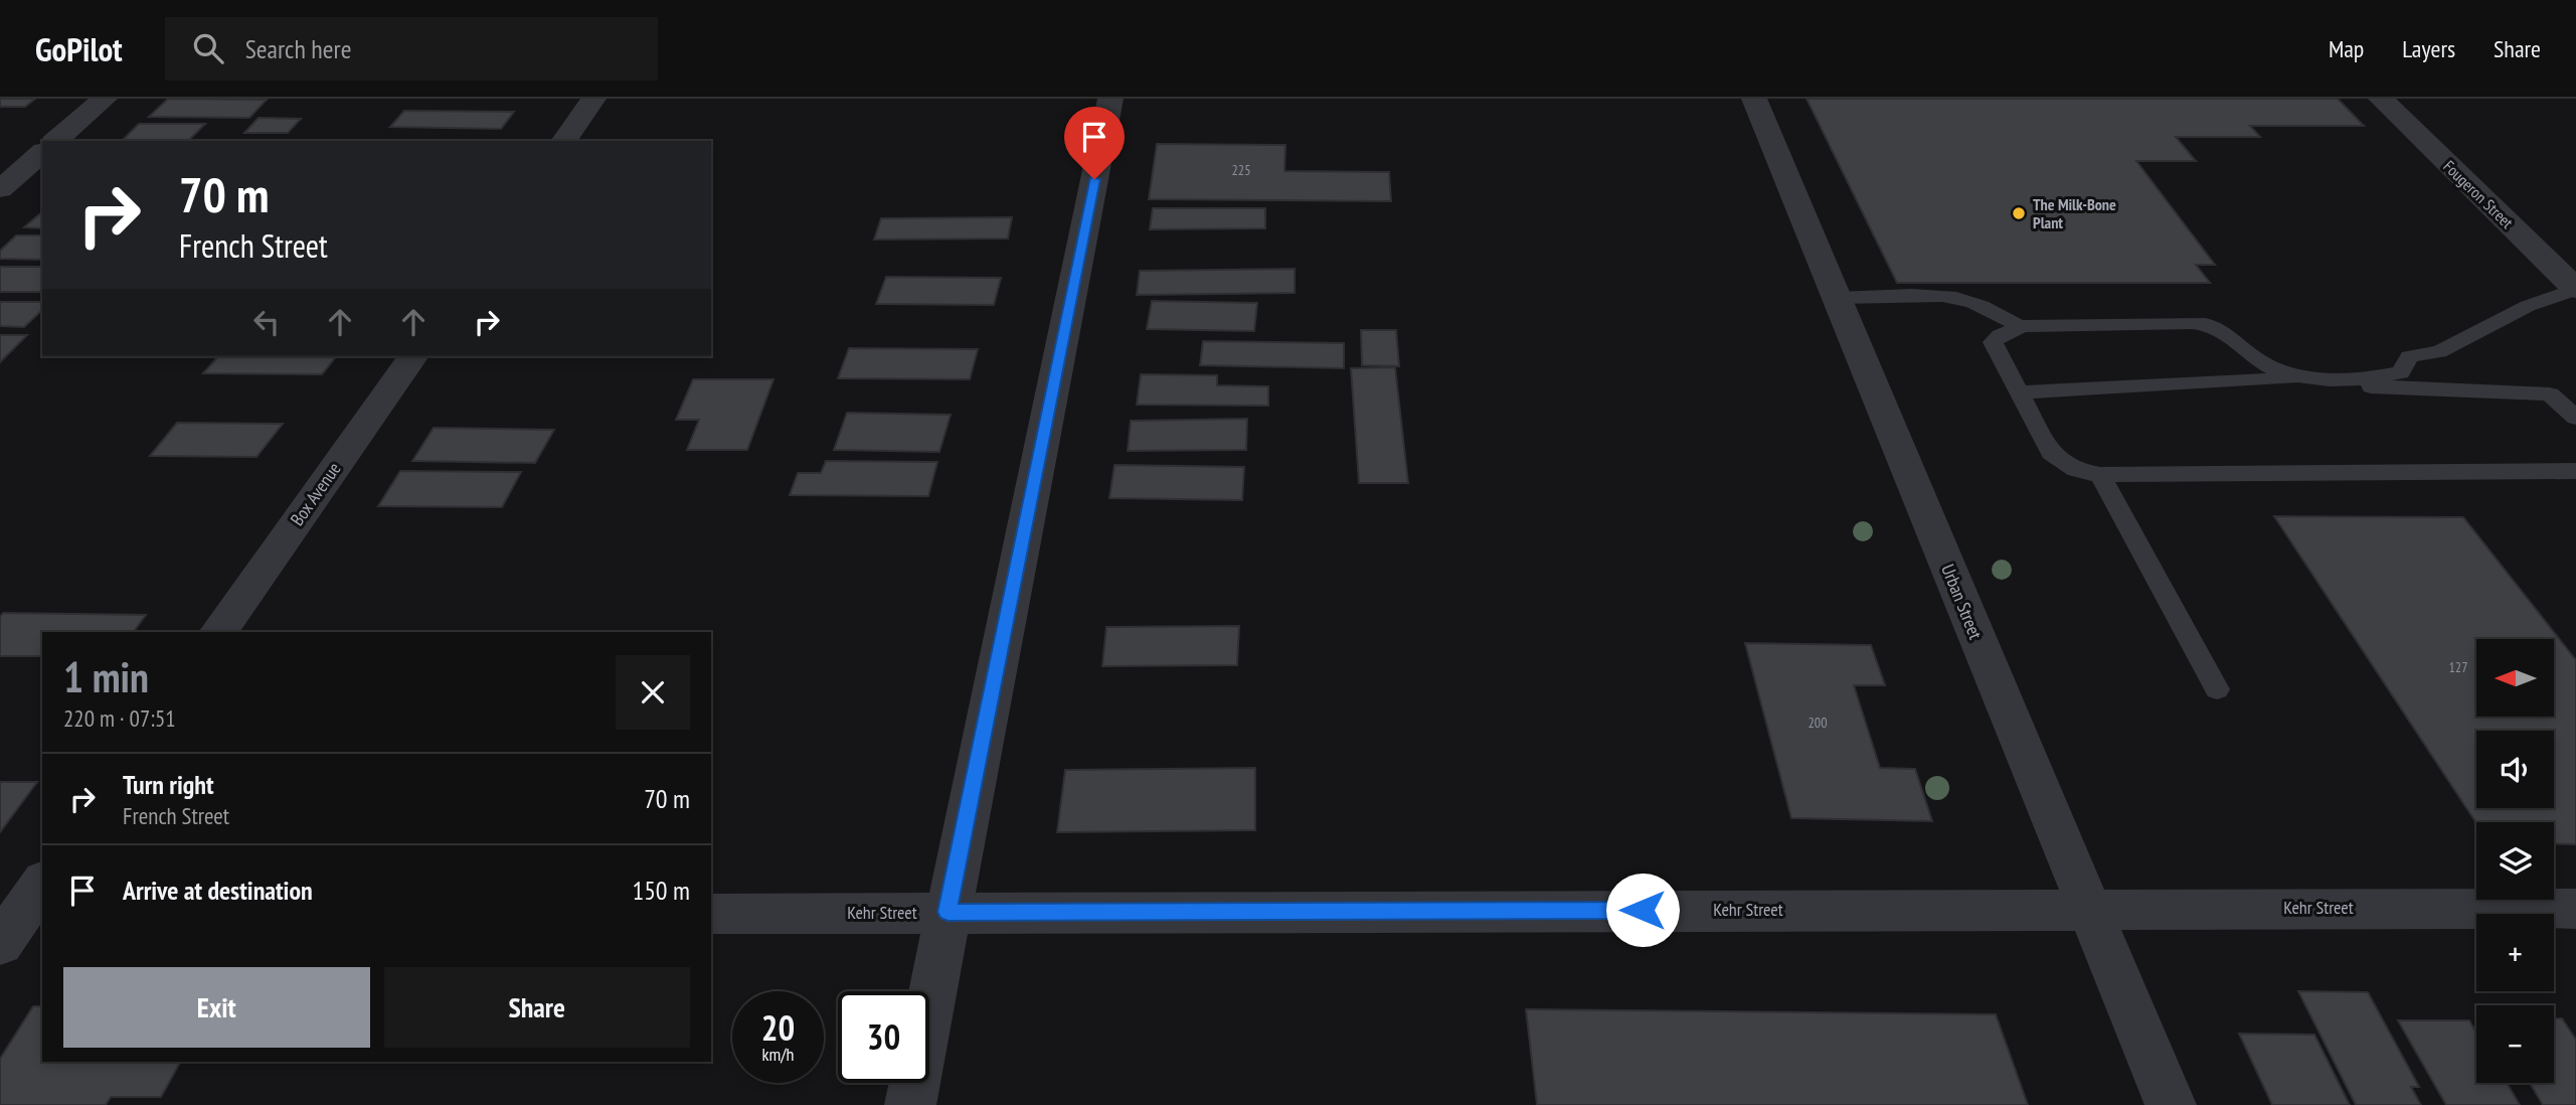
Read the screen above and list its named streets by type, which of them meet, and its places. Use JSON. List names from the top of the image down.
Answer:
{
  "streets": {
    "street": [
      "Fougeron Street",
      "Box Avenue",
      "Urban Street",
      "Kehr Street"
    ]
  },
  "crossings": [
    ["Urban Street", "Kehr Street"]
  ],
  "places": ["The Milk-Bone Plant"],
  "house_numbers": ["225", "127", "200"],
  "north": "left",
  "page": {
    "header": "GoPilot",
    "search": "Search here",
    "nav": ["Map", "Layers", "Share"],
    "turn": ["70 m", "French Street"],
    "heading": ["1 min", "220 m · 07:51"],
    "map_buttons": ["+", "−"],
    "list": [
      {
        "name": "Turn right",
        "note": "French Street",
        "value": "70 m"
      },
      {
        "name": "Arrive at destination",
        "value": "150 m"
      }
    ],
    "buttons": ["Exit", "Share"],
    "speed": "20 km/h",
    "limit": "30"
  }
}
